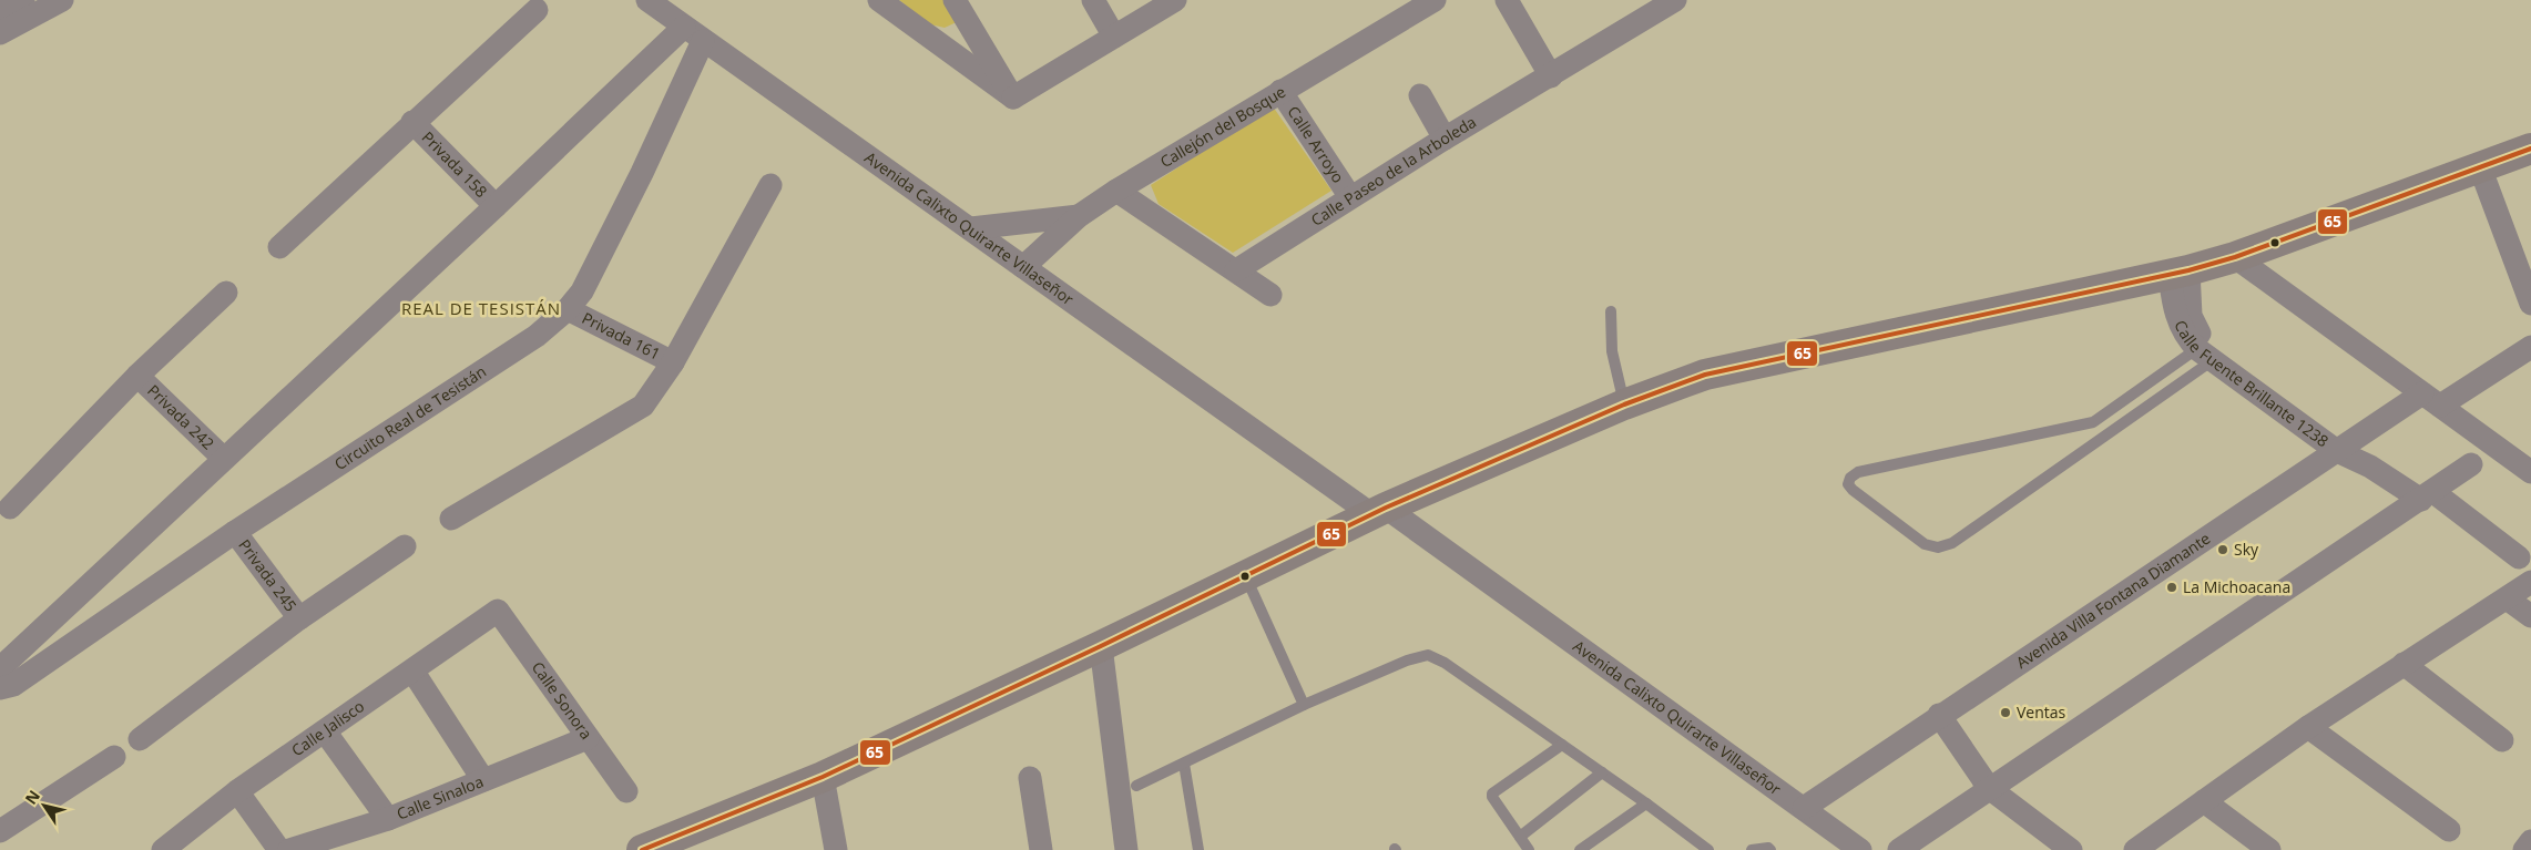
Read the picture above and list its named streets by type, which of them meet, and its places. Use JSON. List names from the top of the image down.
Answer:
{
  "streets": {
    "street": [
      "Callejón del Bosque",
      "Calle Arroyo",
      "Privada 158",
      "Calle Paseo de la Arboleda",
      "Avenida Calixto Quirarte Villaseñor",
      "Privada 161",
      "Calle Fuente Brillante 1238",
      "Privada 242",
      "Circuito Real de Tesistán",
      "Privada 245",
      "Avenida Villa Fontana Diamante",
      "Calle Sonora",
      "Calle Jalisco",
      "Calle Sinaloa"
    ]
  },
  "crossings": [
    ["Callejón del Bosque", "Calle Arroyo"],
    ["Callejón del Bosque", "Avenida Calixto Quirarte Villaseñor"],
    ["Calle Arroyo", "Calle Paseo de la Arboleda"],
    ["Avenida Calixto Quirarte Villaseñor", "Circuito Real de Tesistán"],
    ["Avenida Calixto Quirarte Villaseñor", "Avenida Villa Fontana Diamante"],
    ["Privada 161", "Circuito Real de Tesistán"],
    ["Calle Fuente Brillante 1238", "Avenida Villa Fontana Diamante"],
    ["Circuito Real de Tesistán", "Privada 245"],
    ["Calle Sonora", "Calle Jalisco"],
    ["Calle Sonora", "Calle Sinaloa"]
  ],
  "districts": ["REAL DE TESISTÁN"],
  "places": ["Sky", "La Michoacana", "Ventas"],
  "lines": ["transit line 65"],
  "north": "top left"
}
